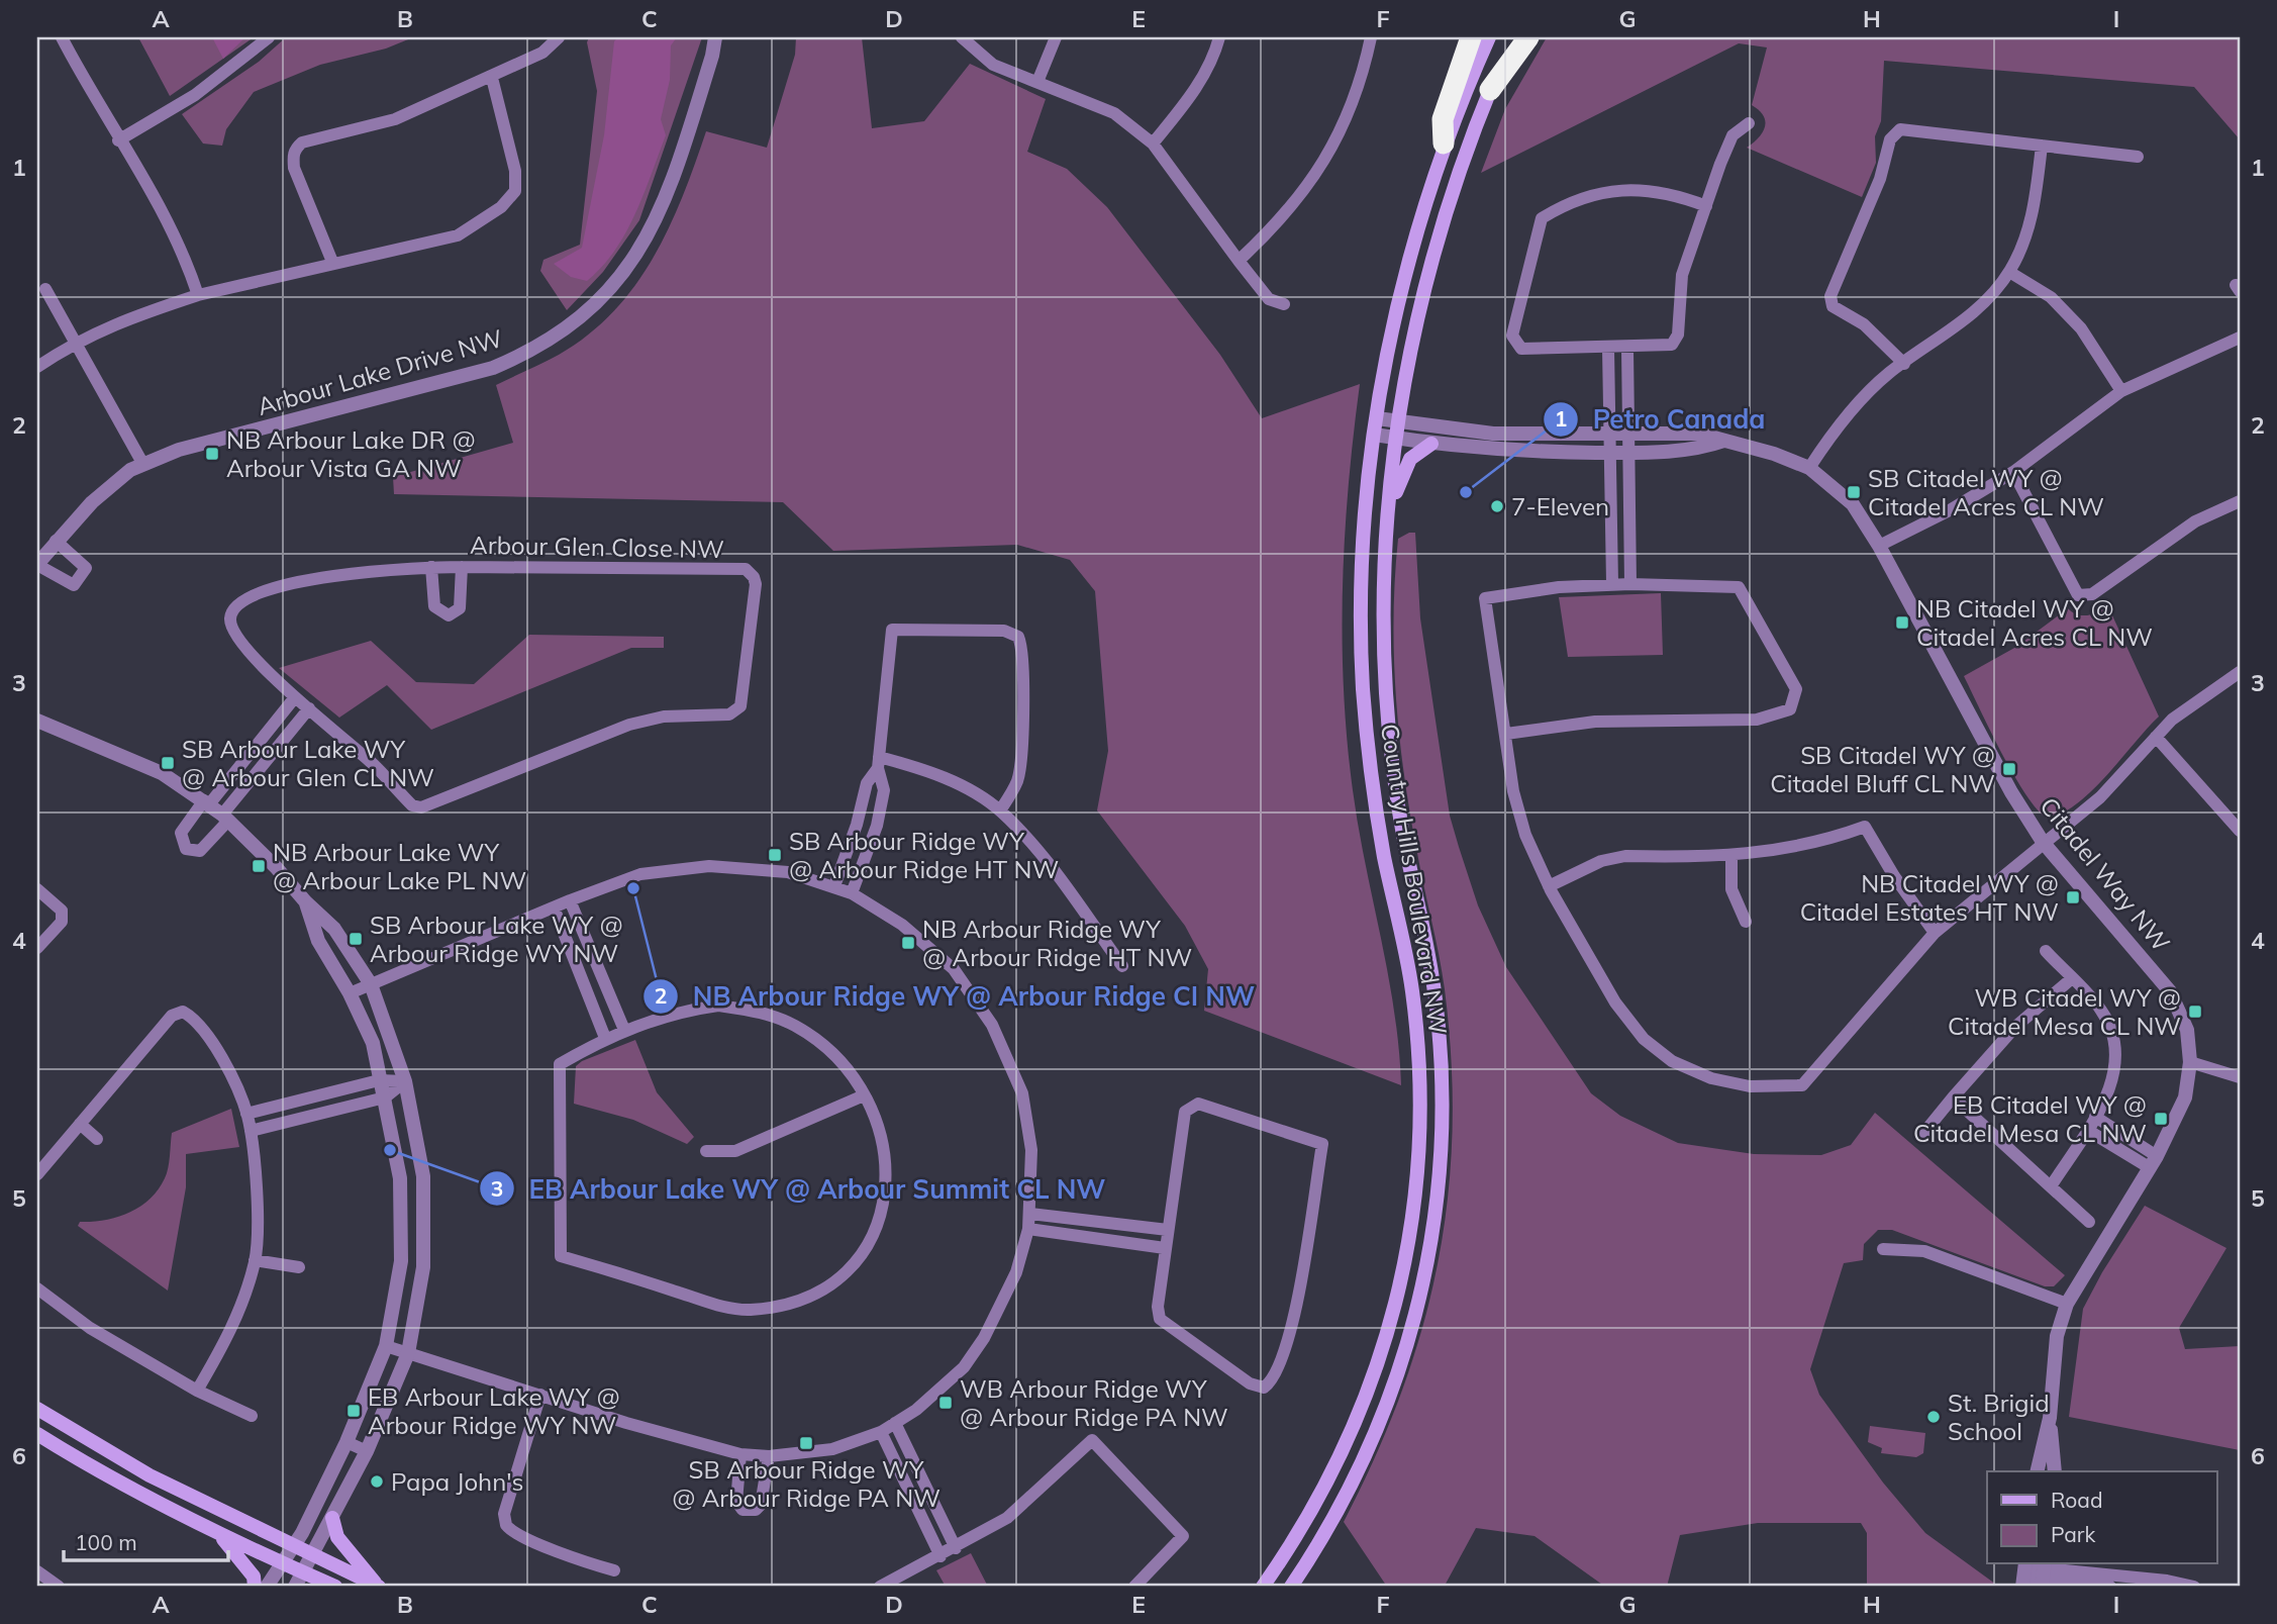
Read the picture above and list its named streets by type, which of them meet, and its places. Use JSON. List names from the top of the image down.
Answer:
{
  "streets": {
    "main road": ["Country Hills Boulevard NW"],
    "street": ["Arbour Lake Drive NW", "Arbour Glen Close NW", "Citadel Way NW"]
  },
  "crossings": [
    ["Citadel Way NW", "Country Hills Boulevard NW"]
  ],
  "places": {
    "transit": [
      "NB Arbour Lake DR @ Arbour Vista GA NW",
      "SB Citadel WY @ Citadel Acres CL NW",
      "NB Citadel WY @ Citadel Acres CL NW",
      "SB Arbour Lake WY @ Arbour Glen CL NW",
      "SB Citadel WY @ Citadel Bluff CL NW",
      "SB Arbour Ridge WY @ Arbour Ridge HT NW",
      "NB Arbour Lake WY @ Arbour Lake PL NW",
      "NB Citadel WY @ Citadel Estates HT NW",
      "SB Arbour Lake WY @ Arbour Ridge WY NW",
      "NB Arbour Ridge WY @ Arbour Ridge HT NW",
      "WB Citadel WY @ Citadel Mesa CL NW",
      "EB Citadel WY @ Citadel Mesa CL NW",
      "WB Arbour Ridge WY @ Arbour Ridge PA NW",
      "EB Arbour Lake WY @ Arbour Ridge WY NW",
      "SB Arbour Ridge WY @ Arbour Ridge PA NW"
    ],
    "other": [
      "Petro Canada",
      "7-Eleven",
      "NB Arbour Ridge WY @ Arbour Ridge CI NW",
      "EB Arbour Lake WY @ Arbour Summit CL NW",
      "St. Brigid School",
      "Papa John's"
    ]
  },
  "legend": ["Road", "Park"],
  "scale_bar": "100 m",
  "grid": {
    "columns": [
      "A",
      "B",
      "C",
      "D",
      "E",
      "F",
      "G",
      "H",
      "I"
    ],
    "rows": [
      "1",
      "2",
      "3",
      "4",
      "5",
      "6"
    ]
  }
}
